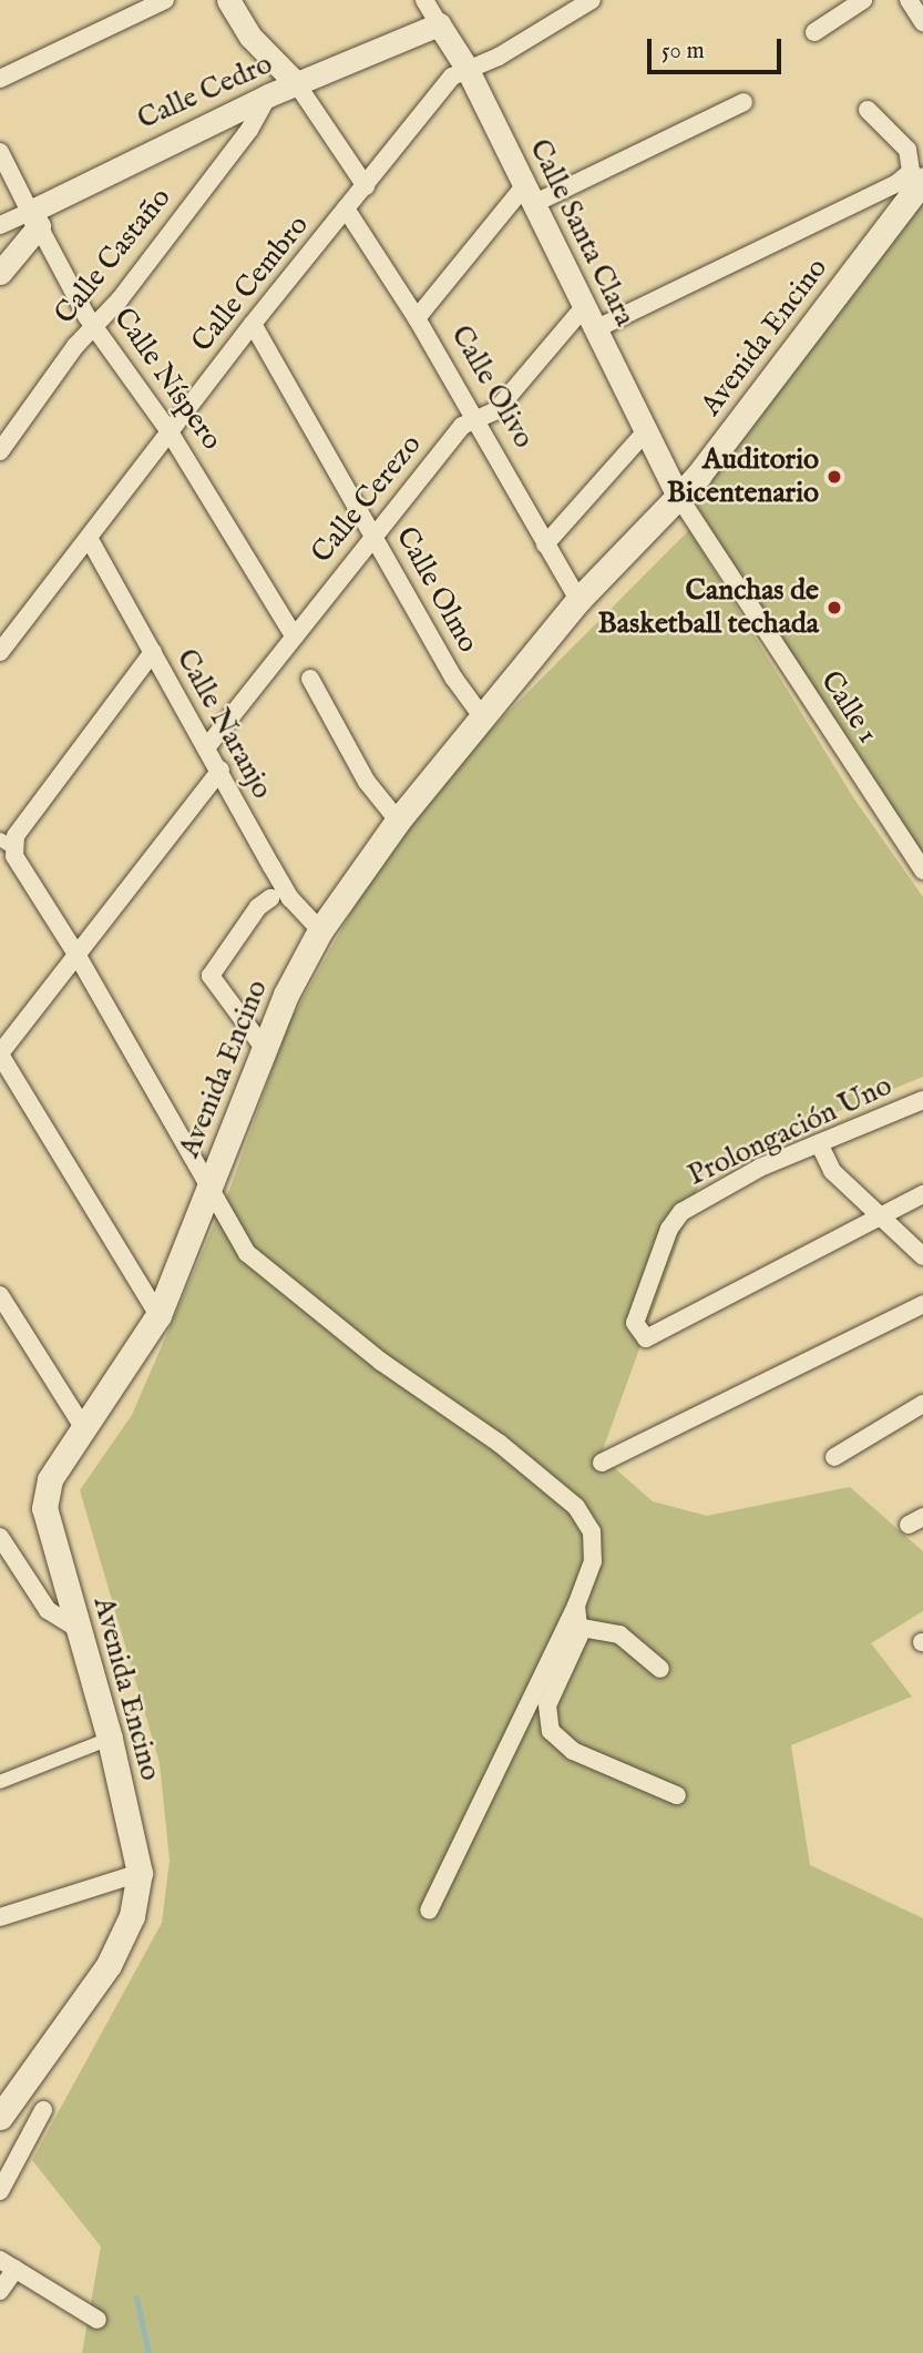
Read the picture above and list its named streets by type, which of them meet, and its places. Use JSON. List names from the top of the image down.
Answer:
{
  "streets": {
    "main road": ["Avenida Encino"],
    "street": [
      "Calle Cedro",
      "Calle Santa Clara",
      "Calle Castaño",
      "Calle Cembro",
      "Calle Níspero",
      "Calle Olivo",
      "Calle Cerezo",
      "Calle Olmo",
      "Calle 1",
      "Calle Naranjo",
      "Prolongación Uno"
    ]
  },
  "crossings": [
    ["Calle Cedro", "Calle Santa Clara"],
    ["Calle Cedro", "Calle Castaño"],
    ["Calle Cedro", "Calle Níspero"],
    ["Calle Santa Clara", "Calle Cembro"],
    ["Calle Santa Clara", "Avenida Encino"],
    ["Calle Santa Clara", "Calle Cerezo"],
    ["Calle Santa Clara", "Calle 1"],
    ["Calle Castaño", "Calle Níspero"],
    ["Calle Cembro", "Calle Níspero"],
    ["Calle Cembro", "Calle Olivo"],
    ["Calle Cembro", "Calle Olmo"],
    ["Calle Cembro", "Calle Naranjo"],
    ["Avenida Encino", "Calle Olivo"],
    ["Avenida Encino", "Calle Olmo"],
    ["Avenida Encino", "Calle 1"],
    ["Avenida Encino", "Calle Naranjo"],
    ["Calle Níspero", "Calle Cerezo"],
    ["Calle Olivo", "Calle Cerezo"],
    ["Calle Cerezo", "Calle Olmo"],
    ["Calle Cerezo", "Calle Naranjo"]
  ],
  "places": ["Auditorio Bicentenario", "Canchas de Basketball techada"],
  "scale_bar": "50 m"
}
